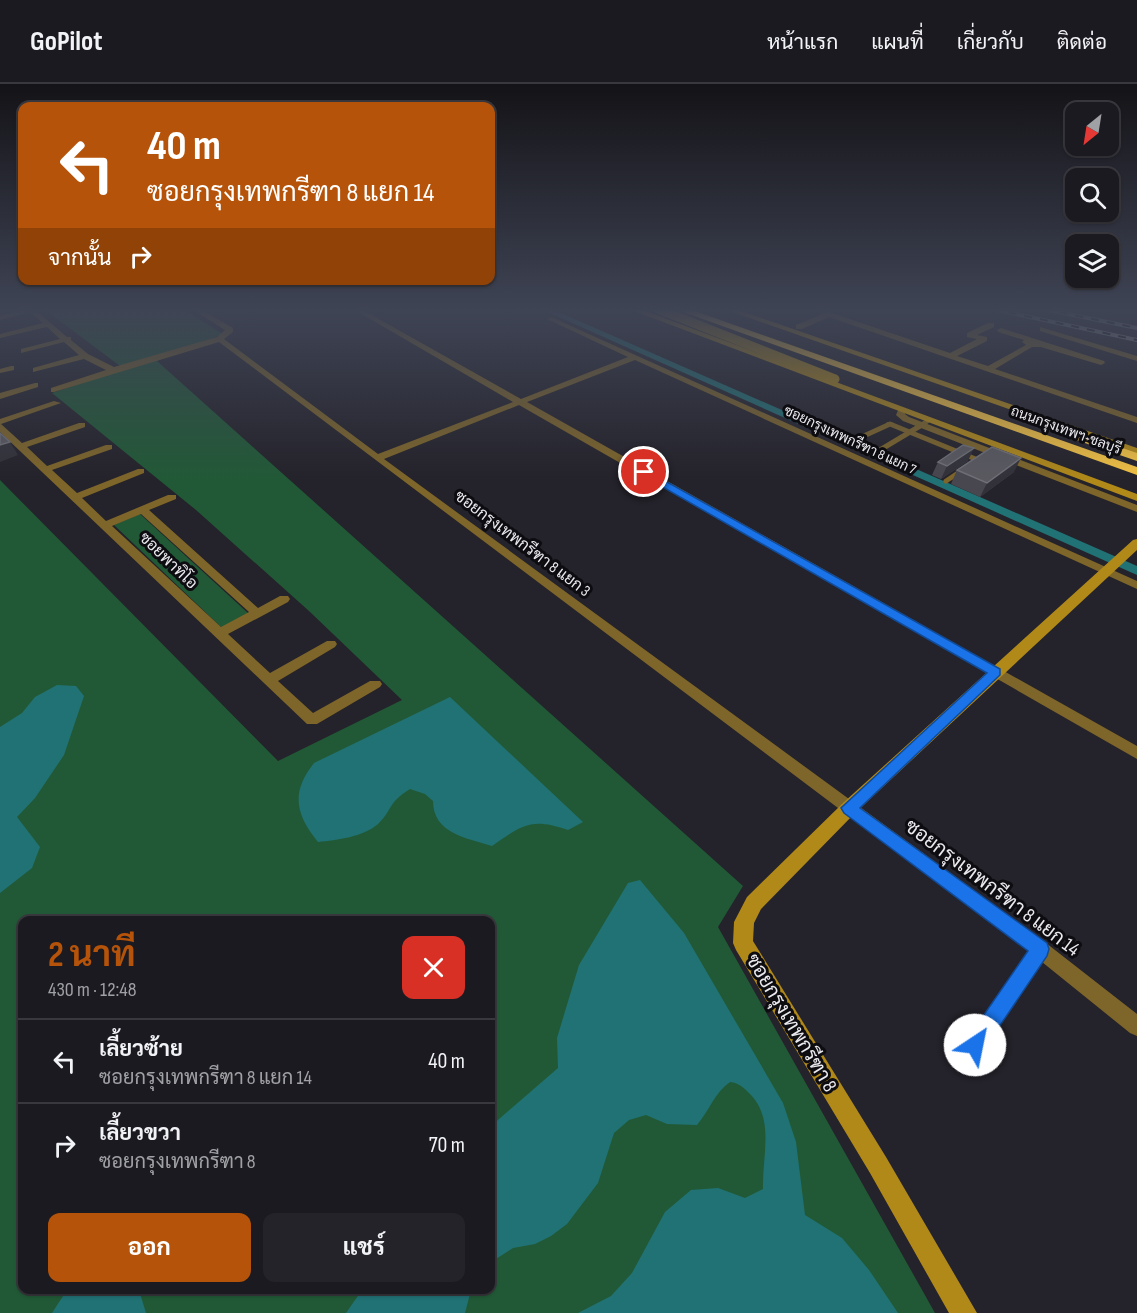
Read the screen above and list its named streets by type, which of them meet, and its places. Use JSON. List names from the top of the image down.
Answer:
{
  "streets": {
    "highway": ["ถนนกรุงเทพฯ-ชลบุรี"],
    "main road": ["ซอยกรุงเทพกรีฑา 8"],
    "street": [
      "ซอยกรุงเทพกรีฑา 8 แยก 7",
      "ซอยกรุงเทพกรีฑา 8 แยก 3",
      "ซอยพาทิโอ",
      "ซอยกรุงเทพกรีฑา 8 แยก 14"
    ]
  },
  "crossings": [
    ["ซอยกรุงเทพกรีฑา 8 แยก 7", "ซอยกรุงเทพกรีฑา 8"],
    ["ซอยกรุงเทพกรีฑา 8 แยก 3", "ซอยกรุงเทพกรีฑา 8 แยก 14"],
    ["ซอยกรุงเทพกรีฑา 8 แยก 3", "ซอยกรุงเทพกรีฑา 8"],
    ["ซอยกรุงเทพกรีฑา 8 แยก 14", "ซอยกรุงเทพกรีฑา 8"]
  ],
  "north": "bottom left",
  "page": {
    "header": "GoPilot",
    "nav": [
      "หน้าแรก",
      "แผนที่",
      "เกี่ยวกับ",
      "ติดต่อ"
    ],
    "turn": ["40 m", "ซอยกรุงเทพกรีฑา 8 แยก 14"],
    "then": "จากนั้น",
    "heading": ["2 นาที", "430 m · 12:48"],
    "list": [
      {
        "name": "เลี้ยวซ้าย",
        "note": "ซอยกรุงเทพกรีฑา 8 แยก 14",
        "value": "40 m"
      },
      {
        "name": "เลี้ยวขวา",
        "note": "ซอยกรุงเทพกรีฑา 8",
        "value": "70 m"
      }
    ],
    "buttons": ["ออก", "แชร์"]
  }
}
